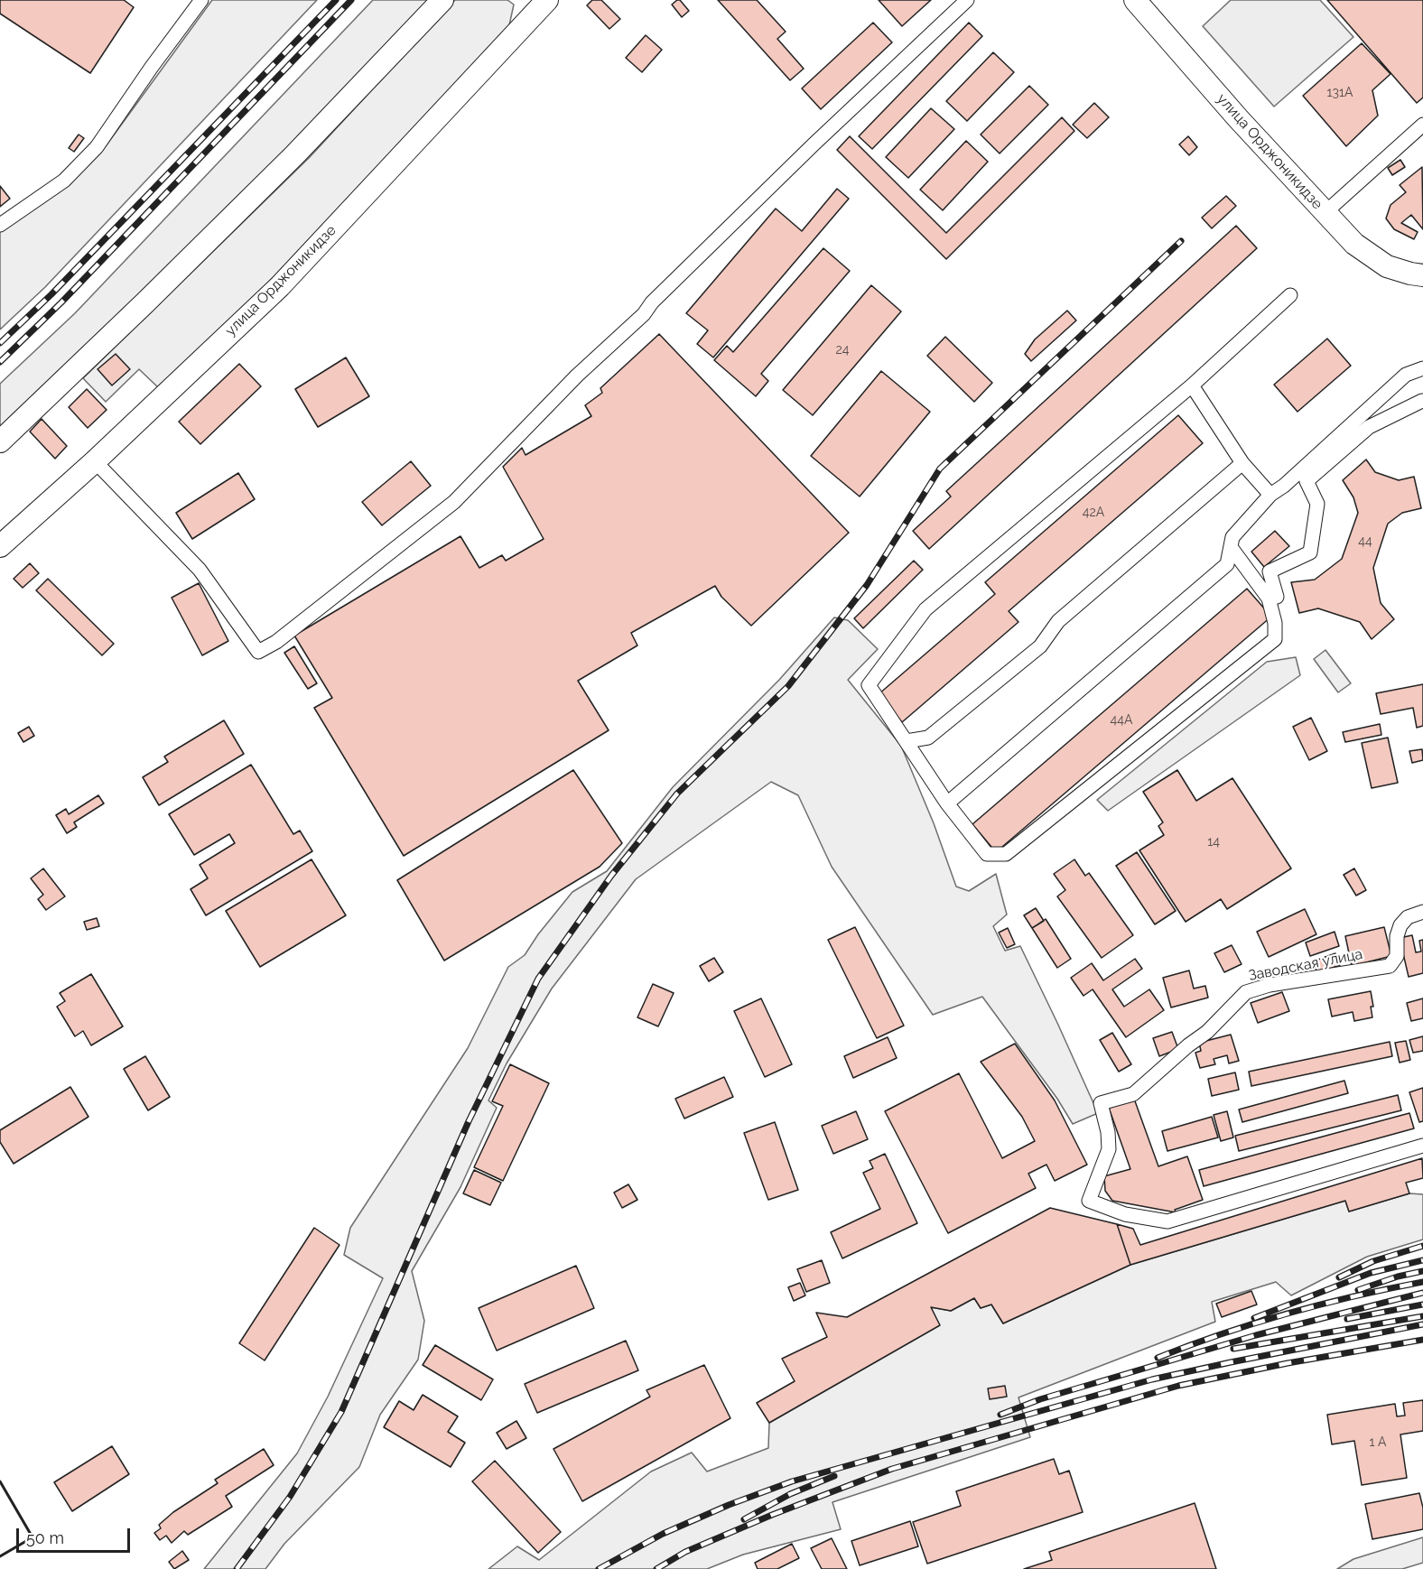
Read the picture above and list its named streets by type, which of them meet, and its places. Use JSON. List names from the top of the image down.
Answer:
{
  "streets": {
    "main road": ["улица Орджоникидзе"],
    "street": ["Заводская улица"]
  },
  "house_numbers": [
    "131А",
    "24",
    "42А",
    "44",
    "44А",
    "14",
    "1 А"
  ],
  "scale_bar": "50 m"
}
